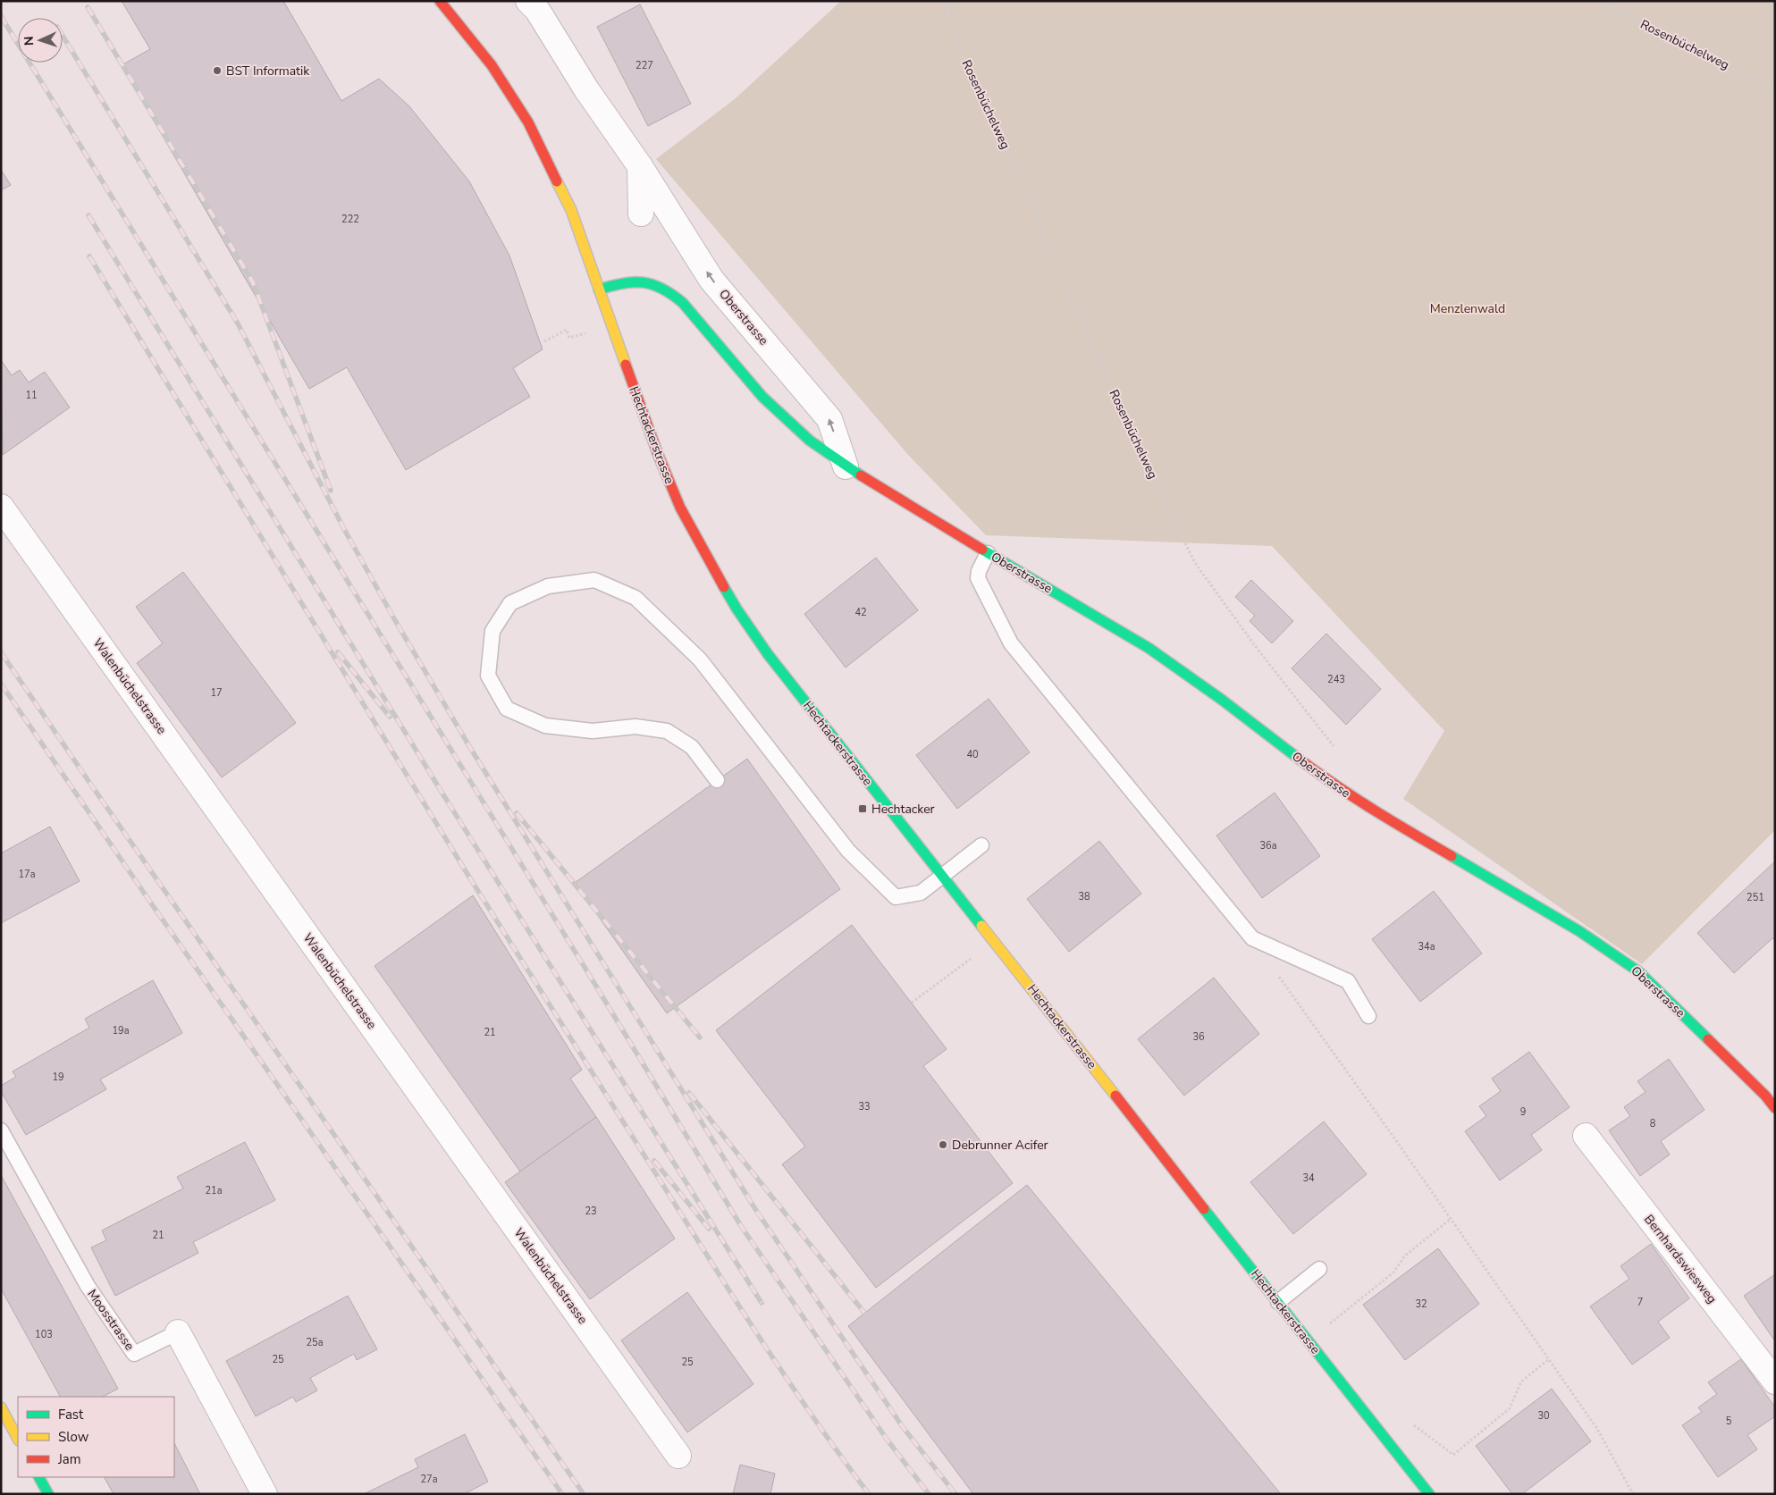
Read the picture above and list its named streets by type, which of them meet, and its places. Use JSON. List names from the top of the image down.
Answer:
{
  "streets": {
    "street": [
      "Oberstrasse",
      "Hechtackerstrasse",
      "Walenbüchelstrasse",
      "Bernhardswiesweg",
      "Moosstrasse"
    ],
    "path": ["Rosenbüchelweg"]
  },
  "crossings": [
    ["Oberstrasse", "Hechtackerstrasse"]
  ],
  "parks": ["Menzlenwald"],
  "places": {
    "other": ["BST Informatik", "Debrunner Acifer"],
    "transit": ["Hechtacker"]
  },
  "house_numbers": [
    "227",
    "222",
    "11",
    "42",
    "243",
    "17",
    "40",
    "36a",
    "17a",
    "38",
    "251",
    "34a",
    "19a",
    "21",
    "36",
    "19",
    "33",
    "9",
    "8",
    "34",
    "21a",
    "23",
    "21",
    "7",
    "32",
    "103",
    "25a",
    "25",
    "25",
    "30",
    "5",
    "27a"
  ],
  "legend": ["Fast", "Slow", "Jam"],
  "north": "left"
}
